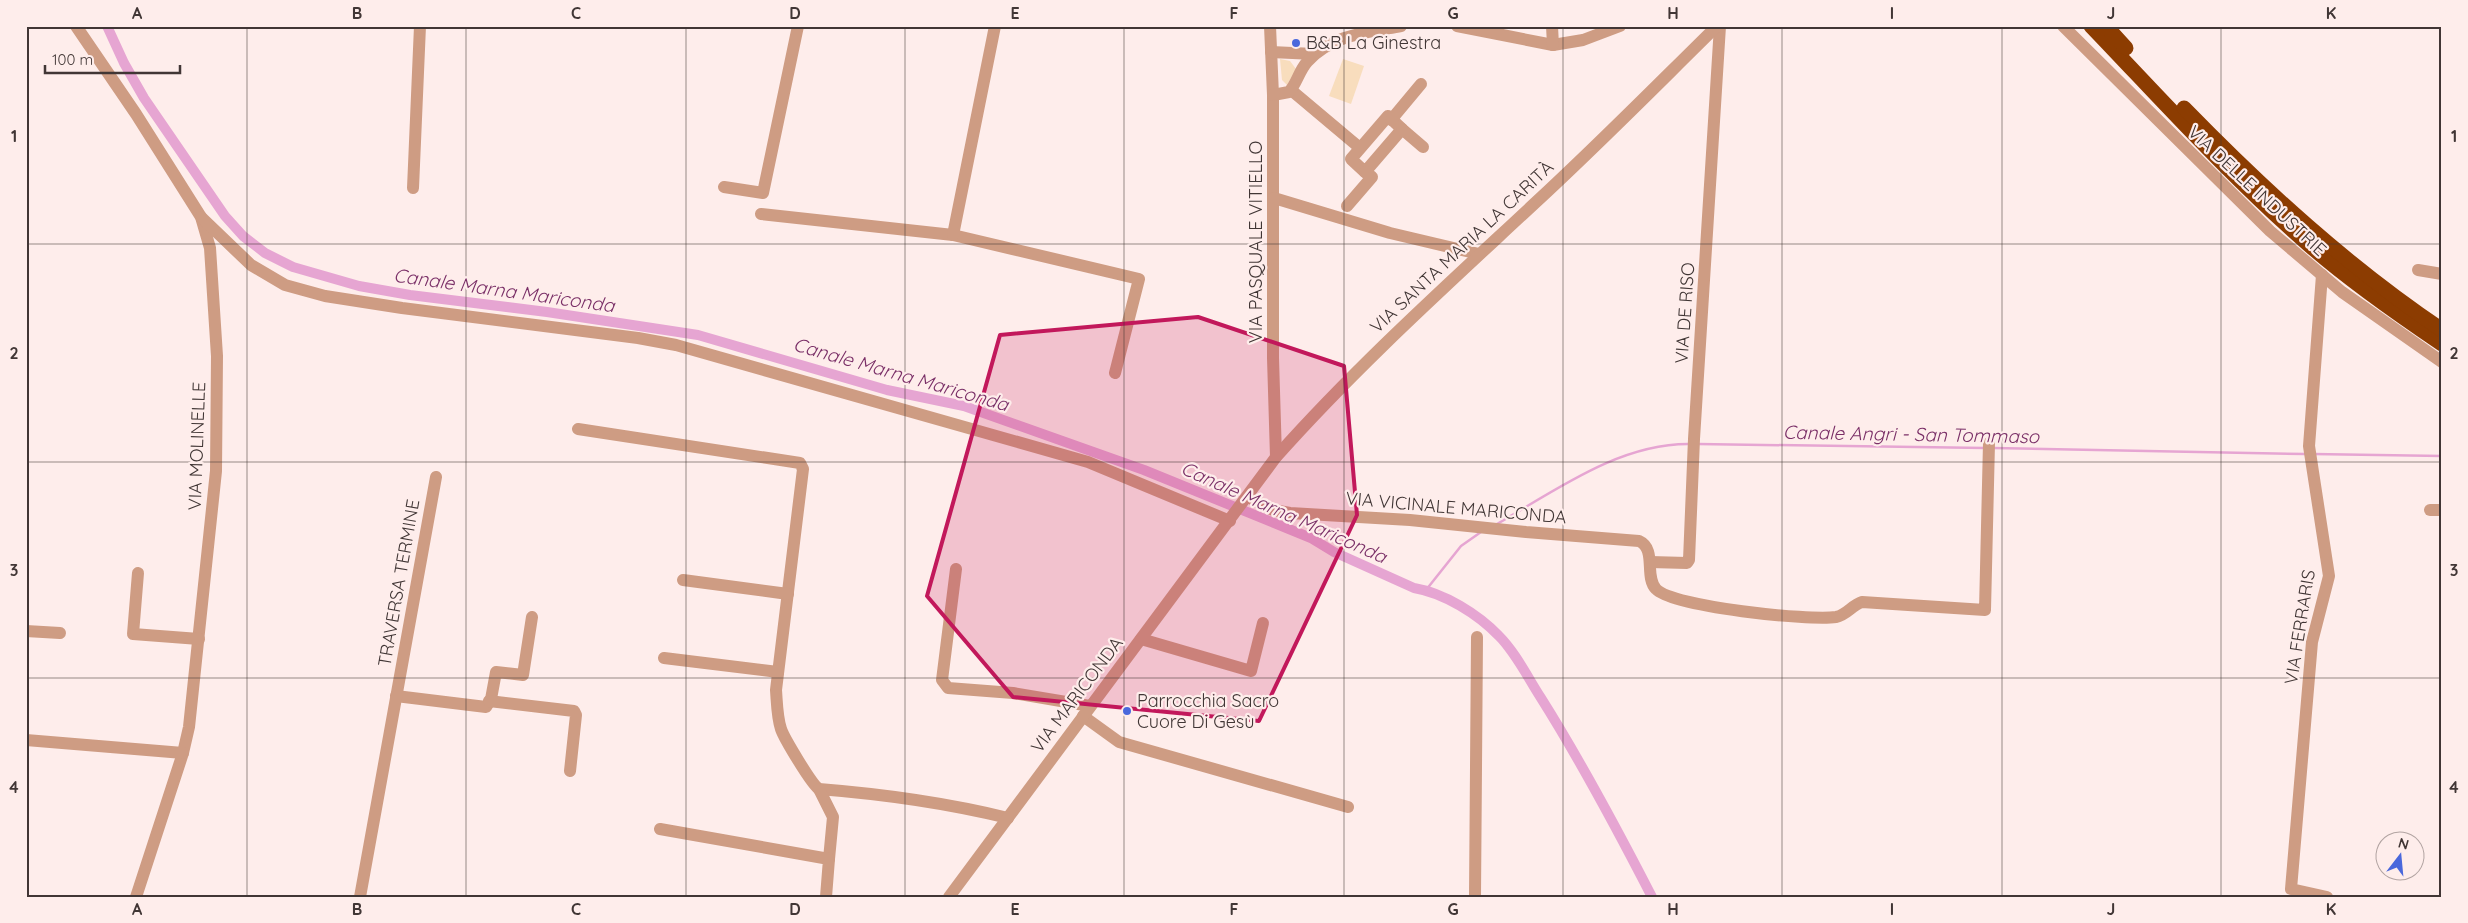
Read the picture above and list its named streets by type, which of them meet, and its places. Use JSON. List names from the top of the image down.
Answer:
{
  "streets": {
    "street": [
      "VIA DELLE INDUSTRIE",
      "VIA PASQUALE VITIELLO",
      "VIA SANTA MARIA LA CARITÀ",
      "VIA DE RISO",
      "VIA MOLINELLE",
      "VIA VICINALE MARICONDA",
      "TRAVERSA TERMINE",
      "VIA FERRARIS",
      "VIA MARICONDA"
    ]
  },
  "crossings": [
    ["VIA DELLE INDUSTRIE", "VIA FERRARIS"],
    ["VIA PASQUALE VITIELLO", "VIA SANTA MARIA LA CARITÀ"],
    ["VIA SANTA MARIA LA CARITÀ", "VIA DE RISO"],
    ["VIA SANTA MARIA LA CARITÀ", "VIA VICINALE MARICONDA"],
    ["VIA SANTA MARIA LA CARITÀ", "VIA MARICONDA"],
    ["VIA DE RISO", "VIA VICINALE MARICONDA"],
    ["VIA VICINALE MARICONDA", "VIA MARICONDA"]
  ],
  "water": ["Canale Marna Mariconda", "Canale Angri - San Tommaso"],
  "places": ["B&B La Ginestra", "Parrocchia Sacro Cuore Di Gesù"],
  "scale_bar": "100 m",
  "north": "top",
  "grid": {
    "columns": [
      "A",
      "B",
      "C",
      "D",
      "E",
      "F",
      "G",
      "H",
      "I",
      "J",
      "K"
    ],
    "rows": [
      "1",
      "2",
      "3",
      "4"
    ]
  }
}
